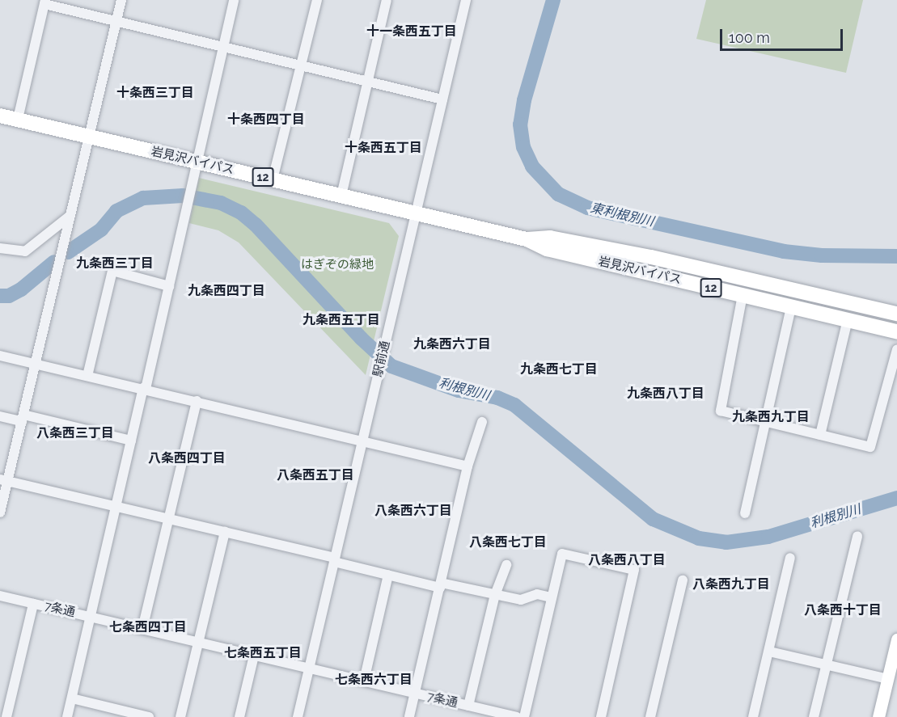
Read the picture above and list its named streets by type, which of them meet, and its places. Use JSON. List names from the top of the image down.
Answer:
{
  "streets": {
    "highway": ["岩見沢バイパス", "12"],
    "street": ["駅前通", "7条通"]
  },
  "crossings": [
    ["岩見沢バイパス", "駅前通"],
    ["駅前通", "7条通"]
  ],
  "districts": [
    "十一条西五丁目",
    "十条西三丁目",
    "十条西四丁目",
    "十条西五丁目",
    "九条西三丁目",
    "九条西四丁目",
    "九条西五丁目",
    "九条西六丁目",
    "九条西七丁目",
    "九条西八丁目",
    "九条西九丁目",
    "八条西三丁目",
    "八条西四丁目",
    "八条西五丁目",
    "八条西六丁目",
    "八条西七丁目",
    "八条西八丁目",
    "八条西九丁目",
    "八条西十丁目",
    "七条西四丁目",
    "七条西五丁目",
    "七条西六丁目"
  ],
  "water": ["東利根別川", "利根別川"],
  "parks": ["はぎぞの緑地"],
  "scale_bar": "100 m"
}
